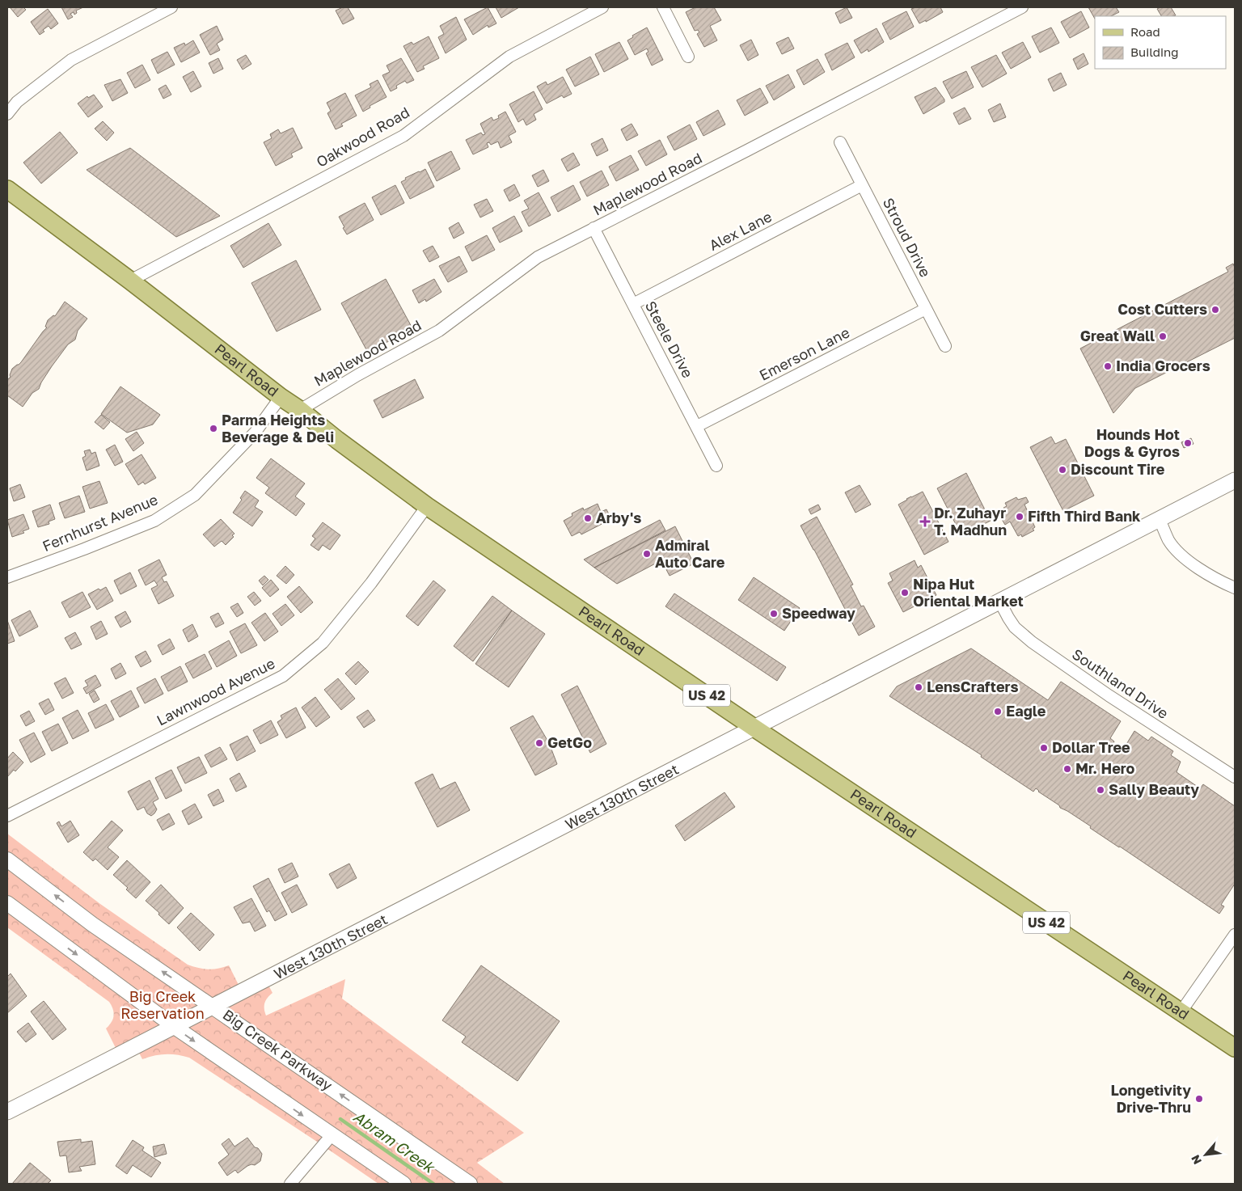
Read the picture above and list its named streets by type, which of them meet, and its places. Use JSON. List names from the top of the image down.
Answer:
{
  "streets": {
    "main road": ["Pearl Road", "US 42", "West 130th Street"],
    "street": [
      "Oakwood Road",
      "Maplewood Road",
      "Alex Lane",
      "Stroud Drive",
      "Steele Drive",
      "Emerson Lane",
      "Fernhurst Avenue",
      "Southland Drive",
      "Lawnwood Avenue",
      "Big Creek Parkway"
    ]
  },
  "crossings": [
    ["Oakwood Road", "Pearl Road"],
    ["Maplewood Road", "Steele Drive"],
    ["Maplewood Road", "Pearl Road"],
    ["Alex Lane", "Stroud Drive"],
    ["Alex Lane", "Steele Drive"],
    ["Stroud Drive", "Emerson Lane"],
    ["Steele Drive", "Emerson Lane"],
    ["Pearl Road", "Fernhurst Avenue"],
    ["Pearl Road", "Lawnwood Avenue"],
    ["Pearl Road", "West 130th Street"],
    ["Southland Drive", "West 130th Street"],
    ["West 130th Street", "Big Creek Parkway"]
  ],
  "water": ["Abram Creek"],
  "parks": ["Big Creek Reservation"],
  "places": {
    "other": [
      "Cost Cutters",
      "Great Wall",
      "India Grocers",
      "Parma Heights Beverage & Deli",
      "Hounds Hot Dogs & Gyros",
      "Discount Tire",
      "Fifth Third Bank",
      "Arby's",
      "Admiral Auto Care",
      "Nipa Hut Oriental Market",
      "Speedway",
      "LensCrafters",
      "Eagle",
      "GetGo",
      "Dollar Tree",
      "Mr. Hero",
      "Sally Beauty",
      "Longetivity Drive-Thru"
    ],
    "health": ["Dr. Zuhayr T. Madhun"]
  },
  "legend": ["Road", "Building"],
  "north": "bottom left"
}
